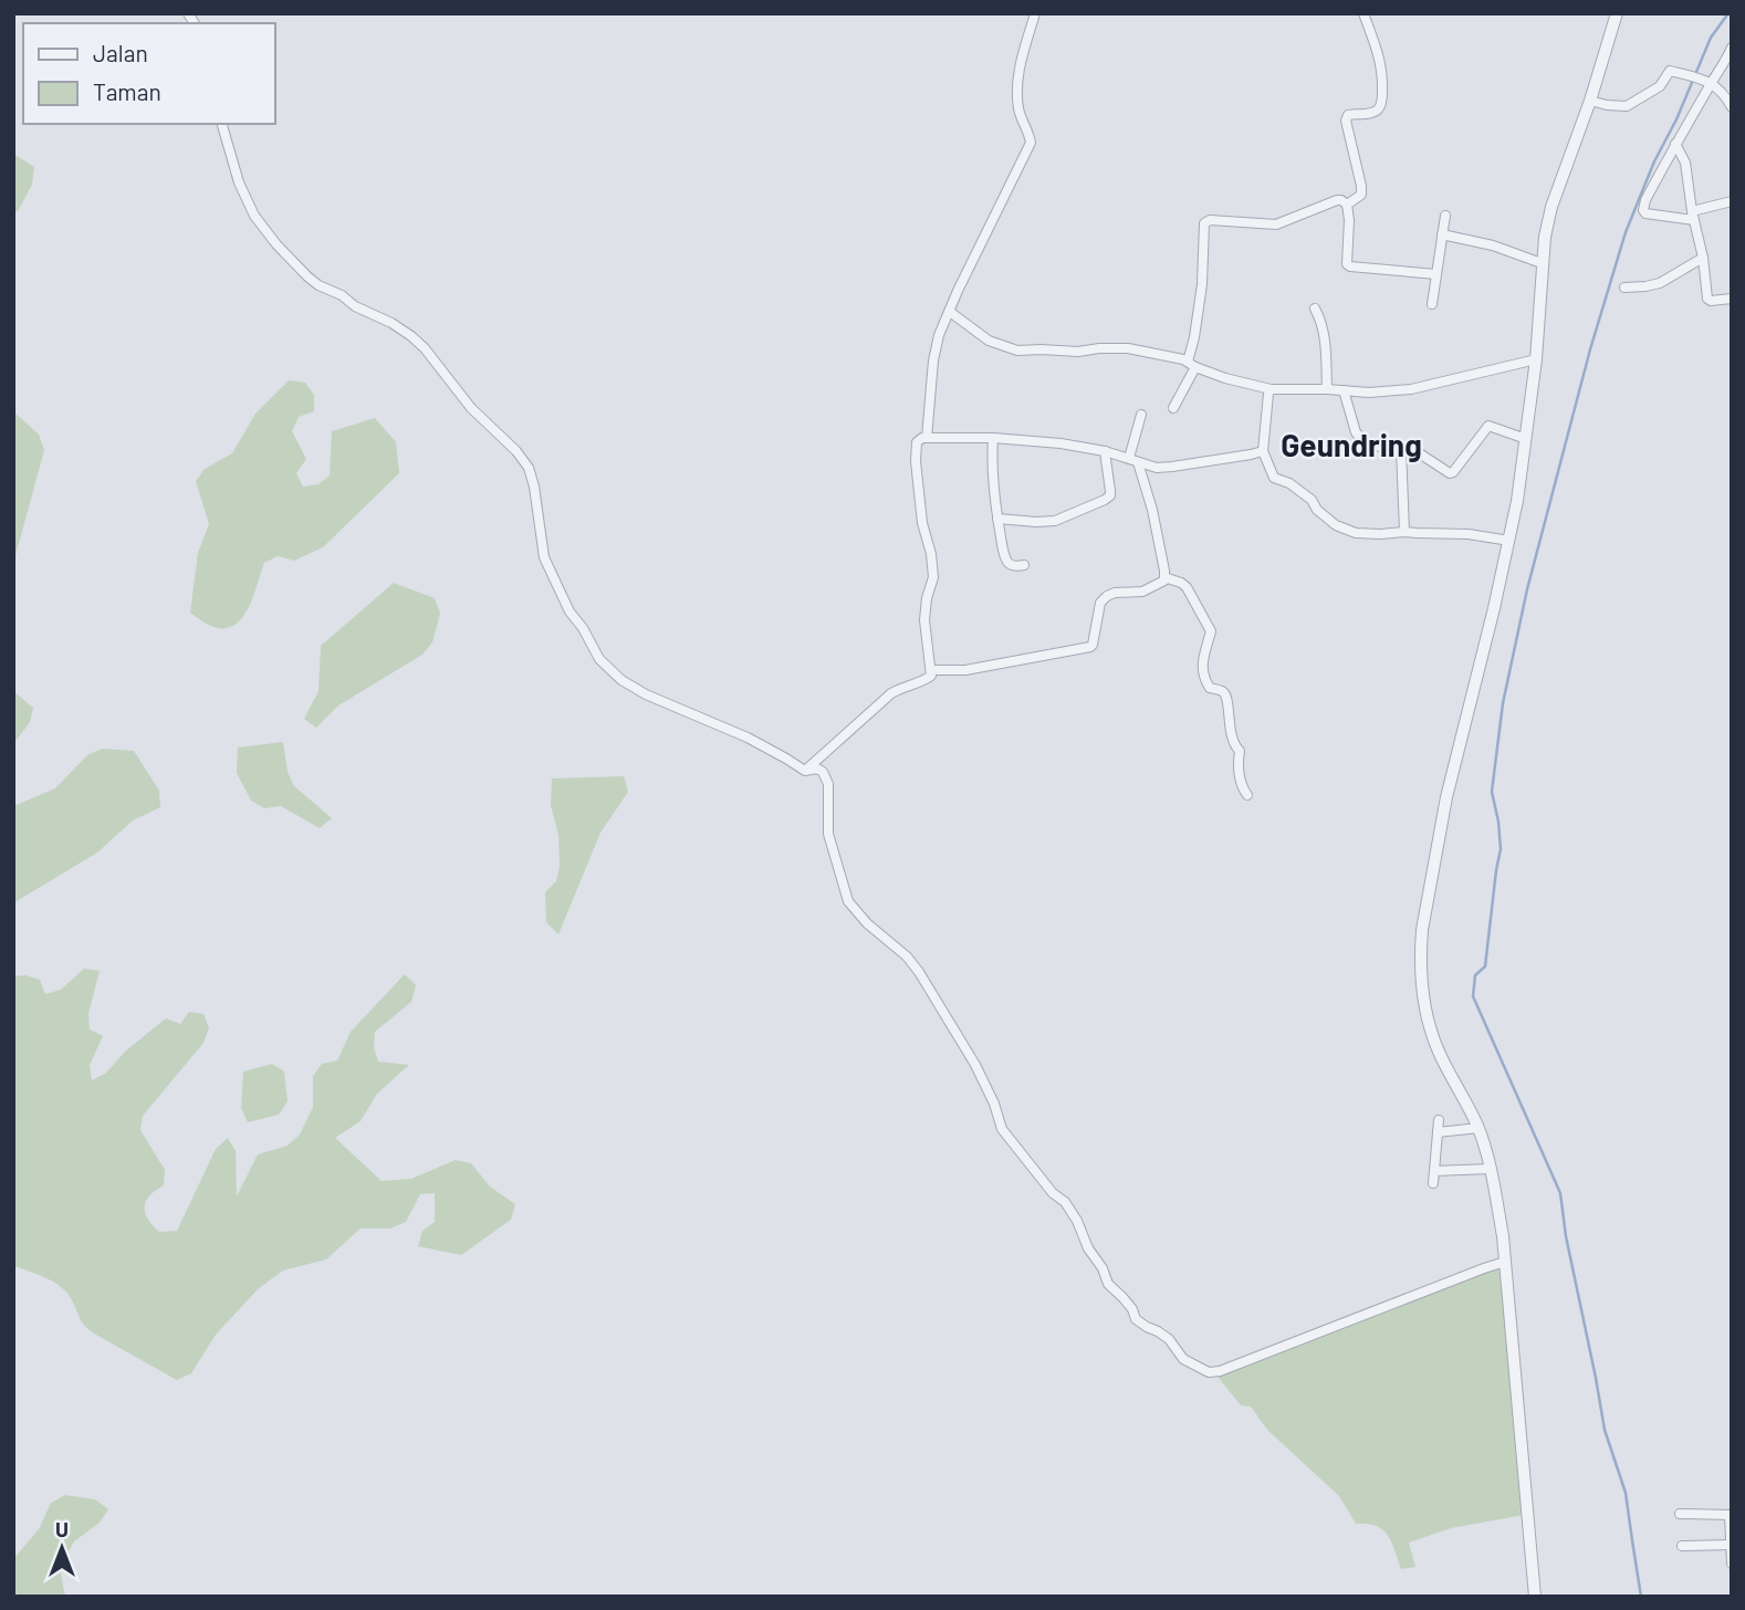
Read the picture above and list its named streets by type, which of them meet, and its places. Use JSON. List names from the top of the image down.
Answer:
{
  "districts": ["Geundring"],
  "legend": ["Jalan", "Taman"],
  "north": "top"
}
